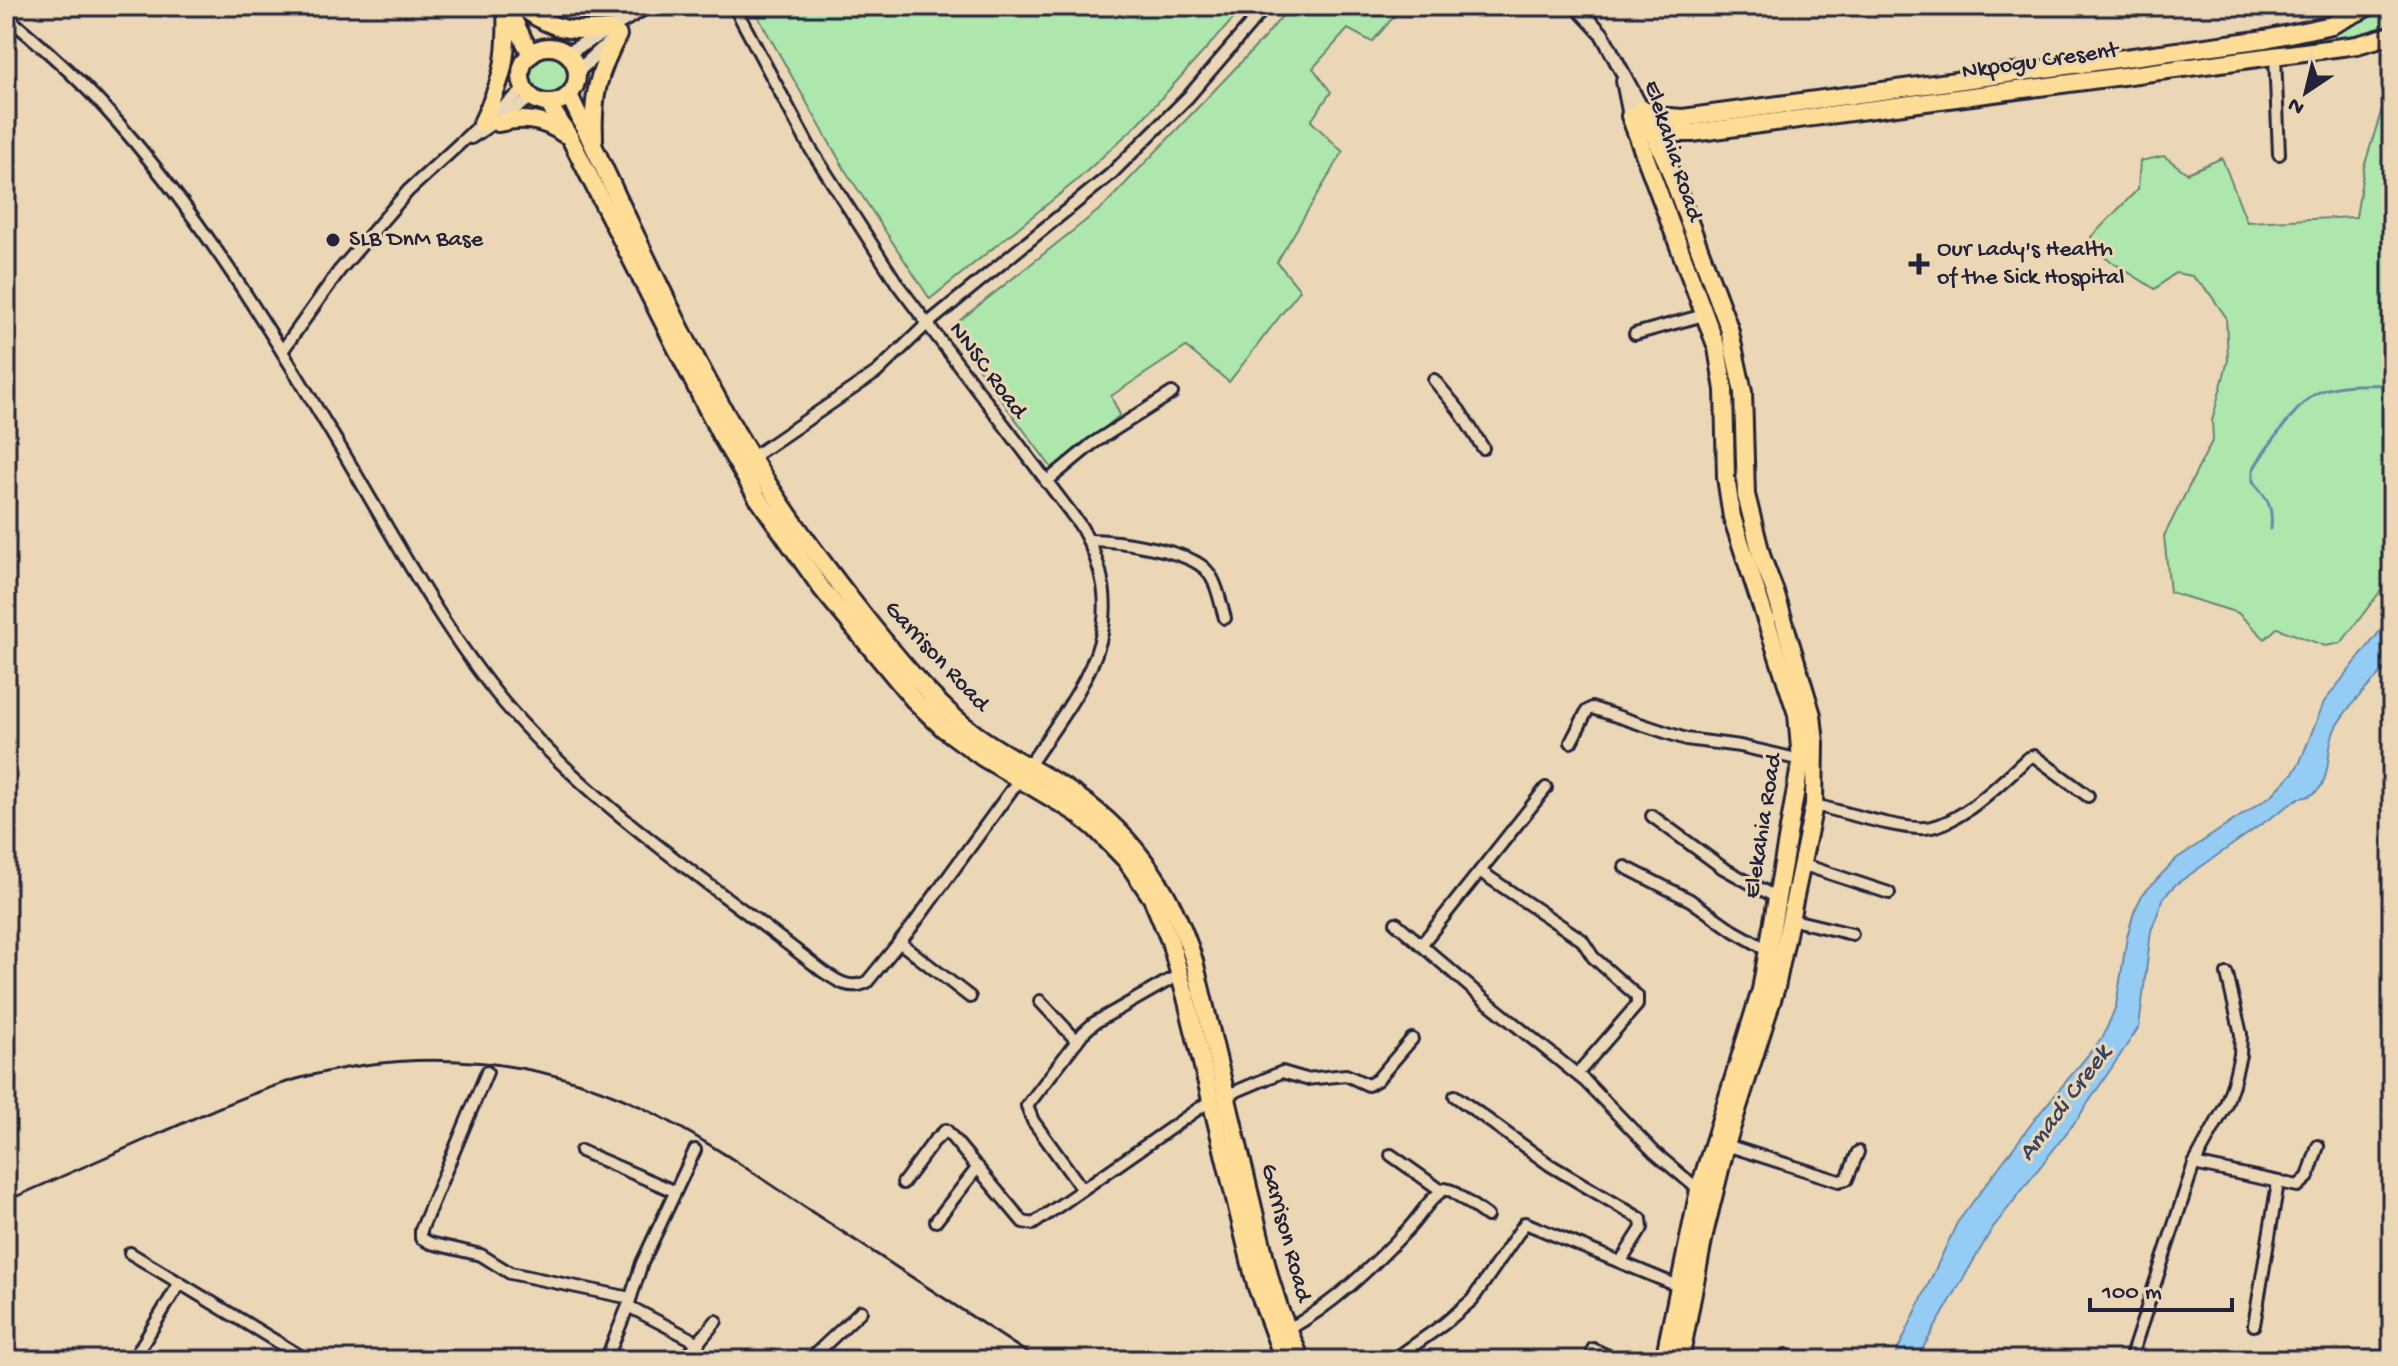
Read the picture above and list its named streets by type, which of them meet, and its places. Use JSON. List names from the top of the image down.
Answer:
{
  "streets": {
    "main road": ["Nkpogu Cresent", "Elekahia Road", "Garrison Road"],
    "street": ["NNSC Road"]
  },
  "crossings": [
    ["Nkpogu Cresent", "Elekahia Road"],
    ["NNSC Road", "Garrison Road"]
  ],
  "water": ["Amadi Creek"],
  "places": {
    "other": ["SLB DnM Base"],
    "health": ["Our Lady's Health of the Sick Hospital"]
  },
  "scale_bar": "100 m",
  "north": "bottom left"
}
